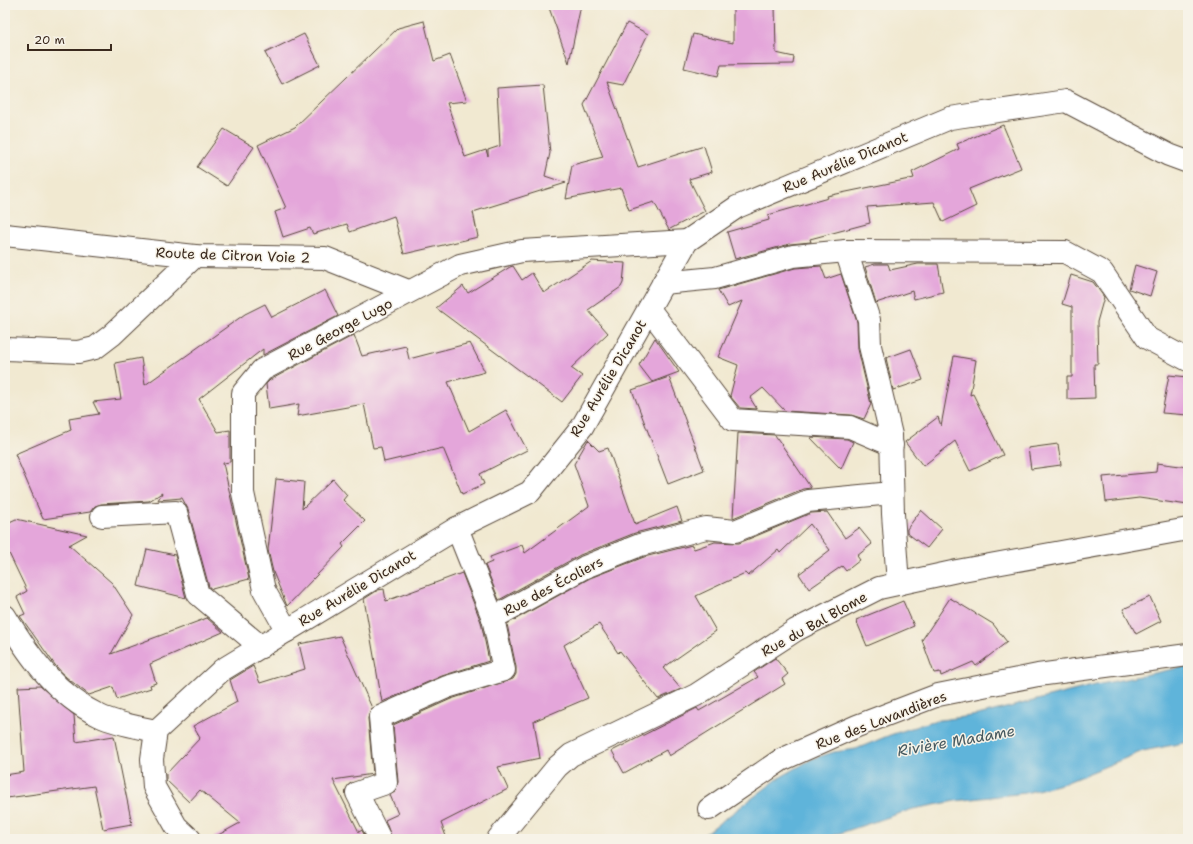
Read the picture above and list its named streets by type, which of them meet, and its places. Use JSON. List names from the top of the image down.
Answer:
{
  "streets": {
    "street": [
      "Rue Aurélie Dicanot",
      "Route de Citron Voie 2",
      "Rue George Lugo",
      "Rue des Écoliers",
      "Rue du Bal Blome",
      "Rue des Lavandières"
    ]
  },
  "crossings": [
    ["Rue Aurélie Dicanot", "Rue George Lugo"],
    ["Route de Citron Voie 2", "Rue George Lugo"]
  ],
  "water": ["Rivière Madame"],
  "scale_bar": "20 m"
}
